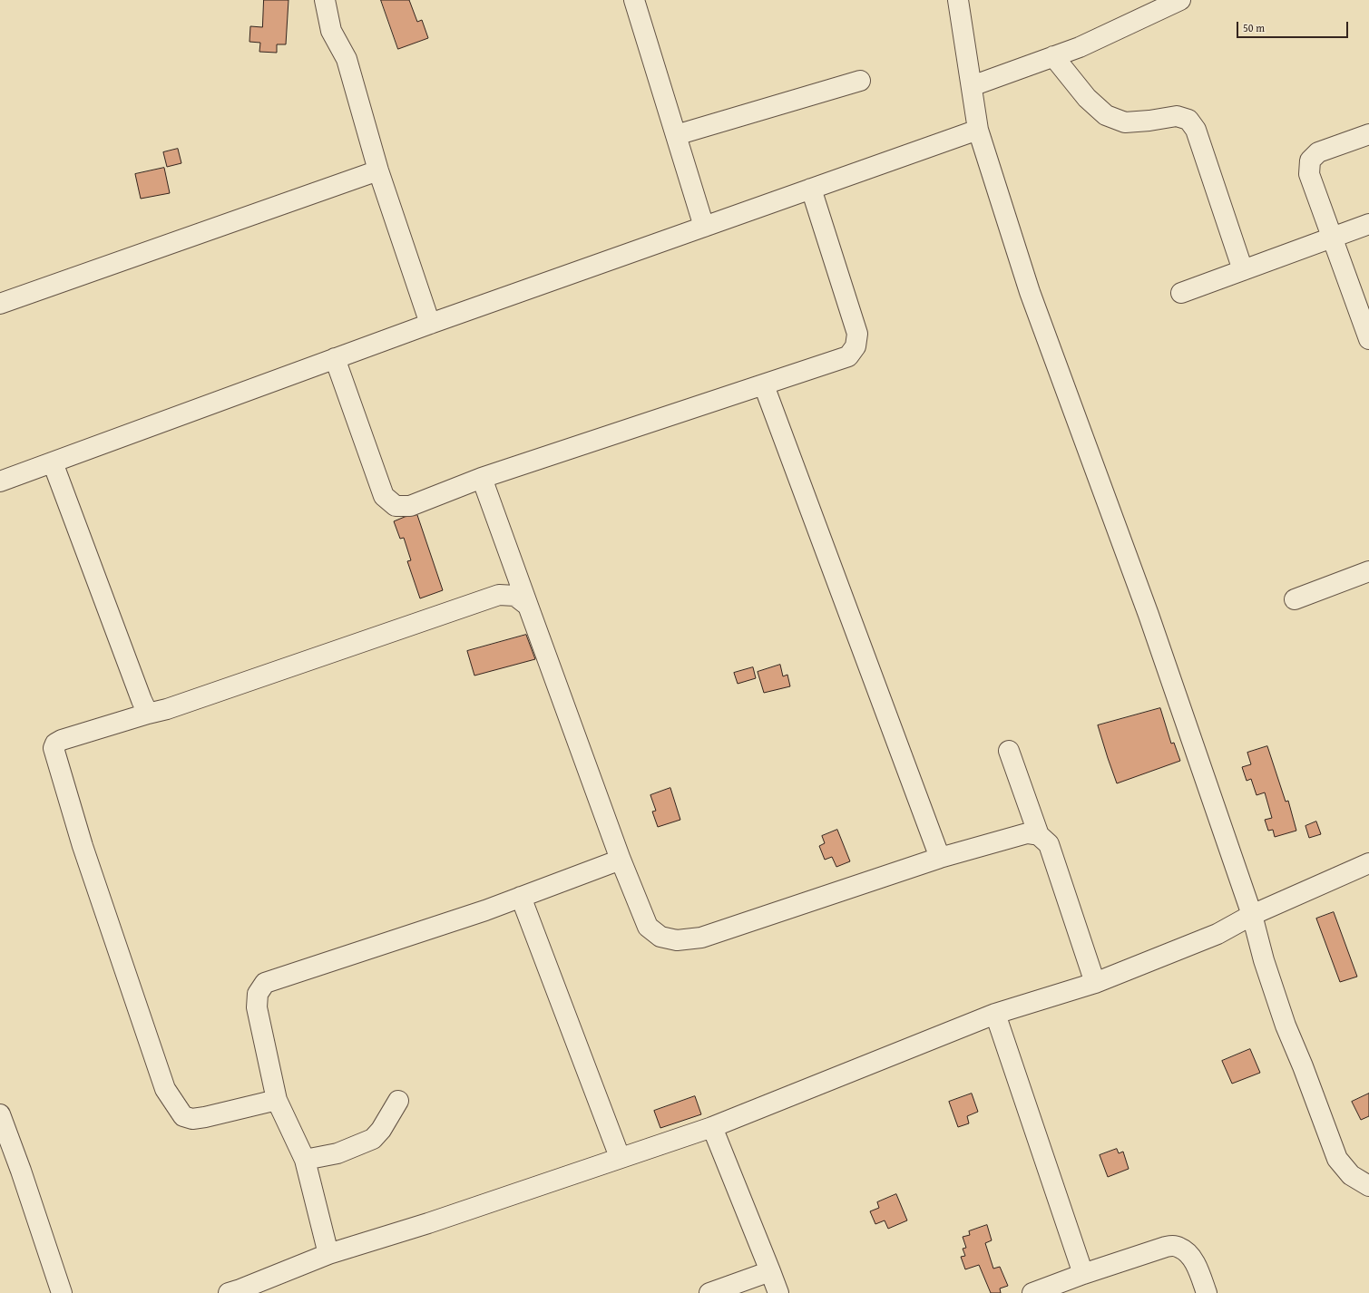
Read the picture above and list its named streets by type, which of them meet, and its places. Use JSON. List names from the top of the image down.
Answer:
{
  "scale_bar": "50 m"
}
